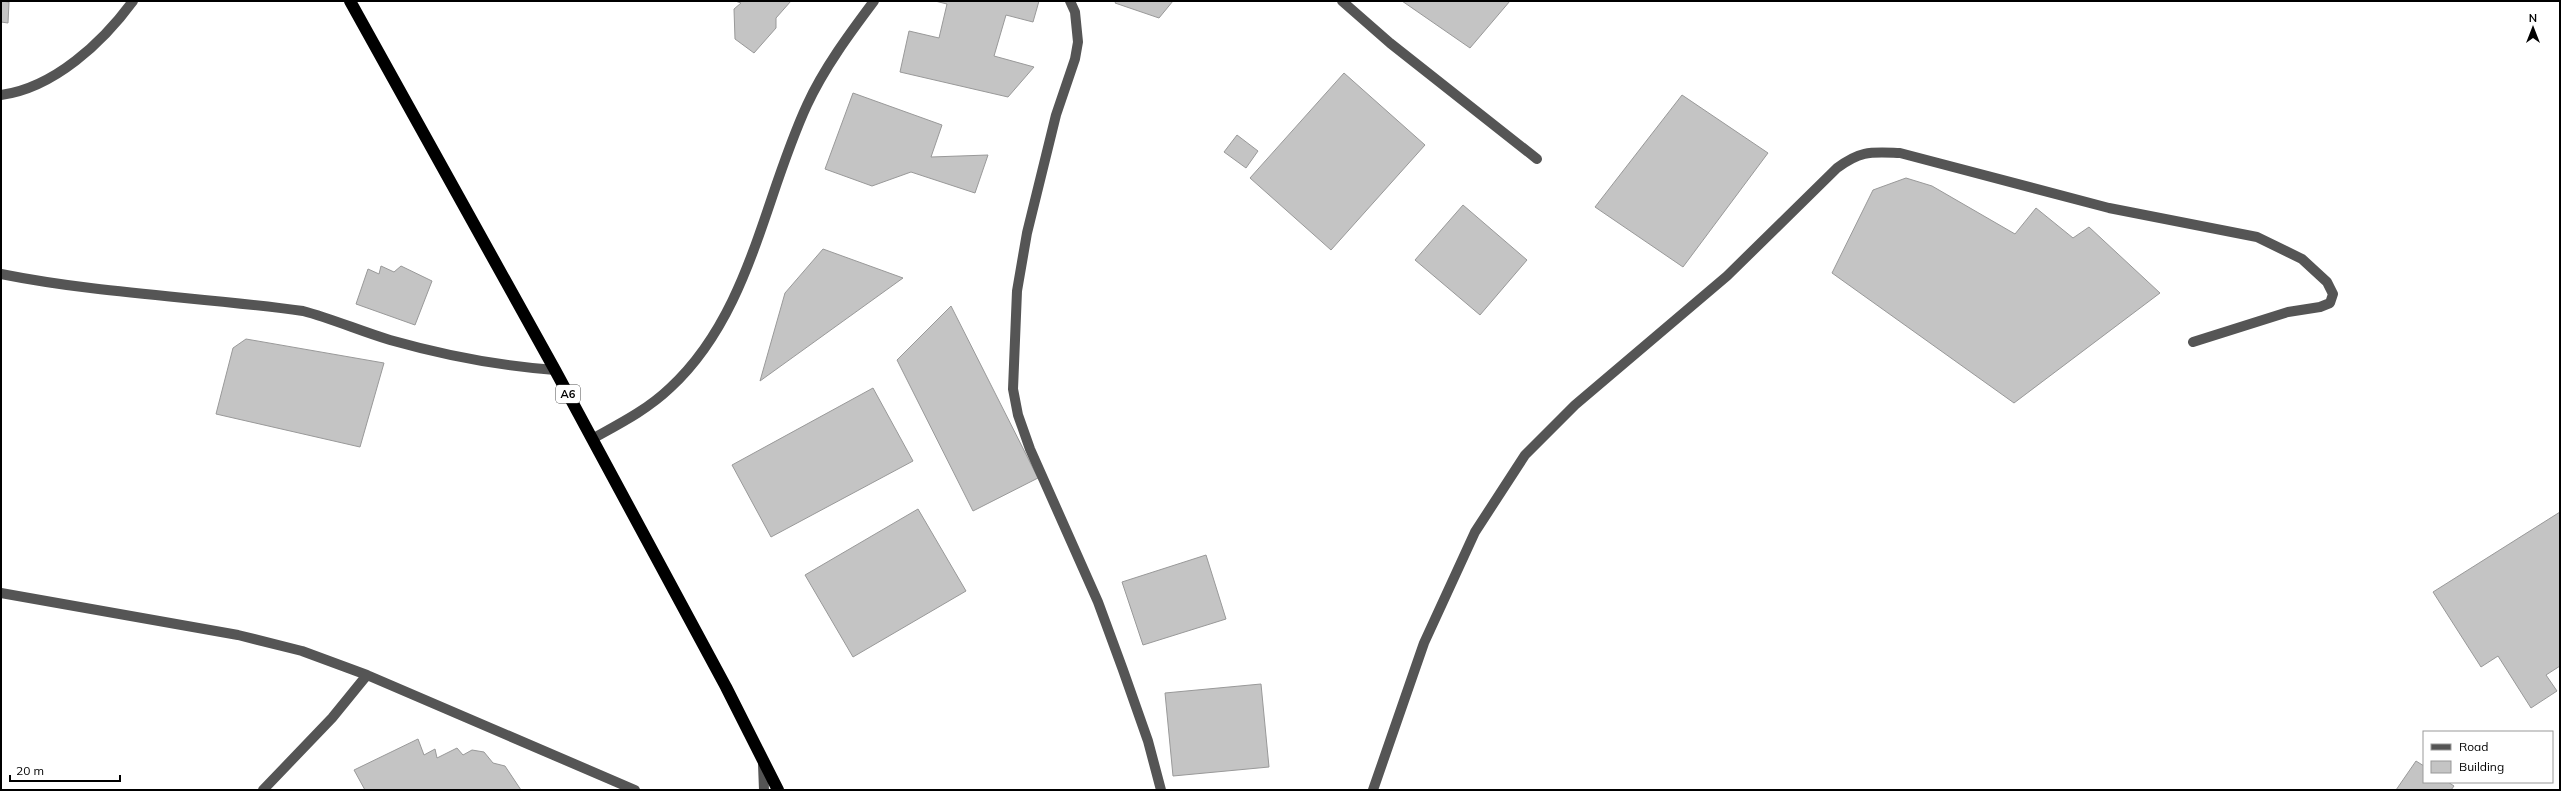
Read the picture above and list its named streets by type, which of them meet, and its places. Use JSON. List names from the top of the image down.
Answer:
{
  "streets": {
    "highway": ["A6"]
  },
  "legend": ["Road", "Building"],
  "scale_bar": "20 m",
  "north": "top"
}
